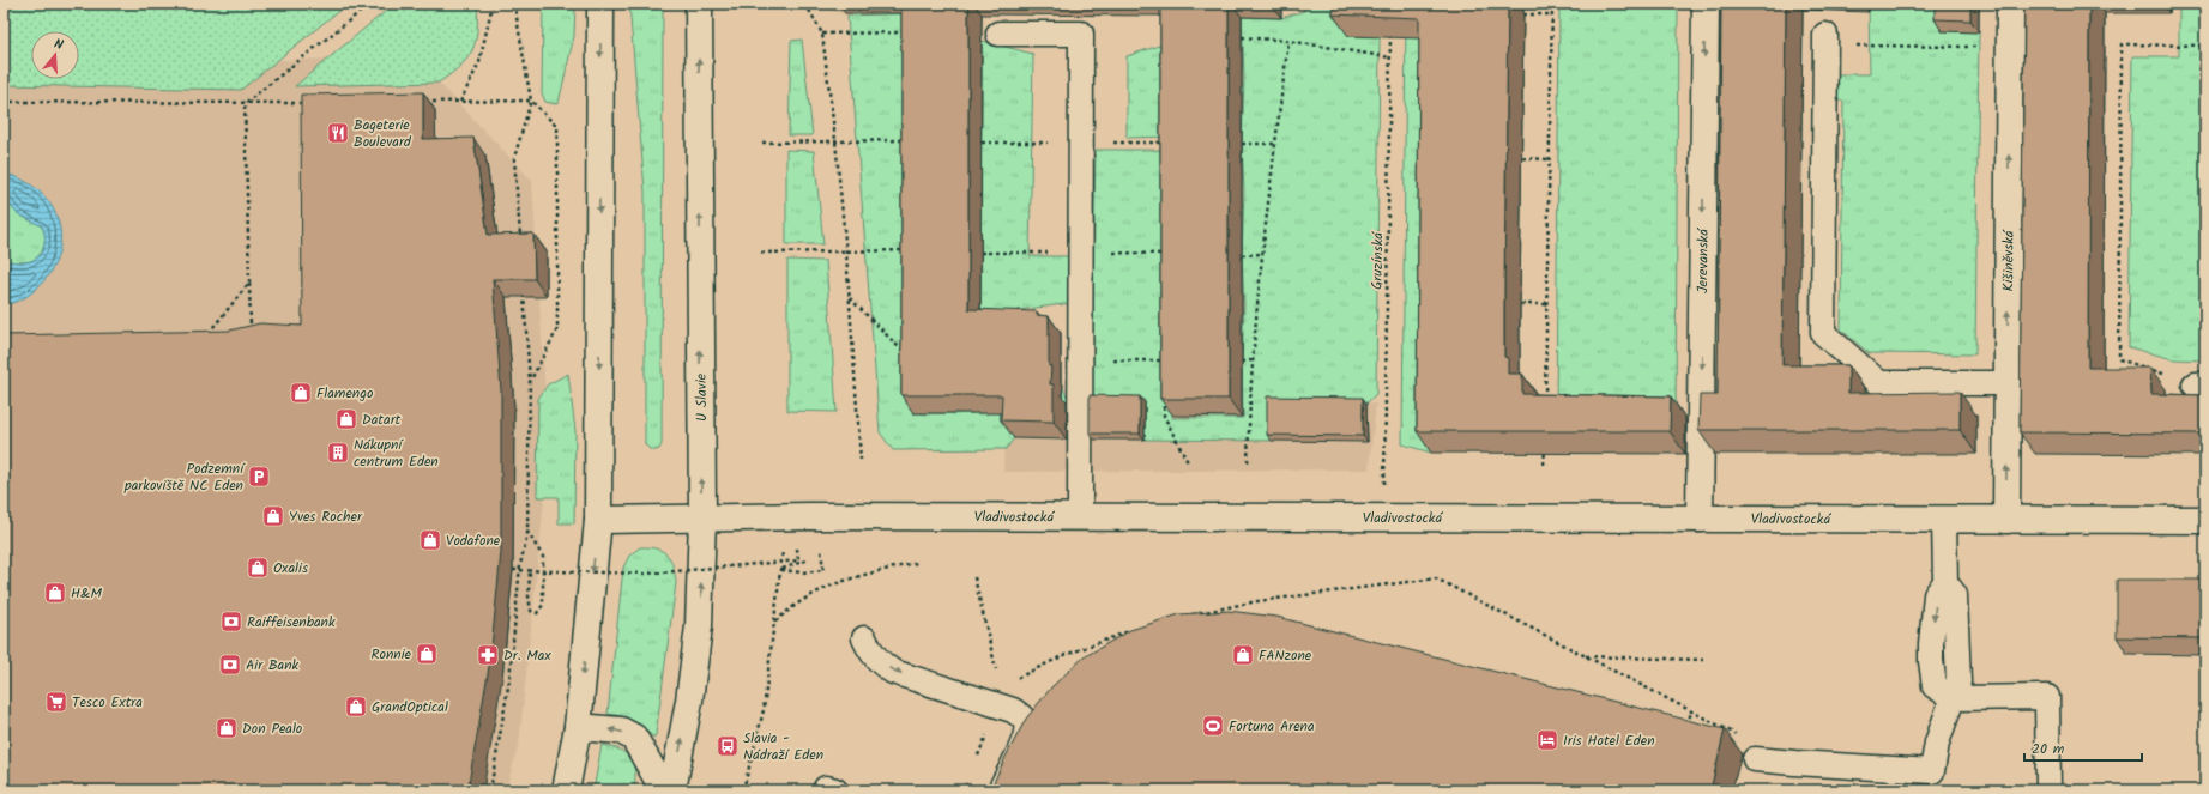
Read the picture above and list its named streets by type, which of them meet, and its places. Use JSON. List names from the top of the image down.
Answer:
{
  "streets": {
    "street": [
      "Jerevanská",
      "Kišiněvská",
      "U Slavie",
      "Vladivostocká"
    ],
    "path": ["Gruzínská"]
  },
  "crossings": [
    ["Gruzínská", "Vladivostocká"],
    ["Jerevanská", "Vladivostocká"],
    ["Kišiněvská", "Vladivostocká"],
    ["U Slavie", "Vladivostocká"]
  ],
  "one_way": ["Jerevanská", "Kišiněvská"],
  "places": {
    "restaurant": ["Bageterie Boulevard"],
    "shop": [
      "Flamengo",
      "Datart",
      "Yves Rocher",
      "Vodafone",
      "Oxalis",
      "H&M",
      "Ronnie",
      "FANzone",
      "GrandOptical",
      "Don Pealo"
    ],
    "building": ["Nákupní centrum Eden"],
    "parking": ["Podzemní parkoviště NC Eden"],
    "bank": ["Raiffeisenbank", "Air Bank"],
    "pharmacy": ["Dr. Max"],
    "supermarket": ["Tesco Extra"],
    "sports": ["Fortuna Arena"],
    "hotel": ["Iris Hotel Eden"],
    "bus stop": ["Slavia - Nádraží Eden"]
  },
  "scale_bar": "20 m",
  "north": "top"
}
